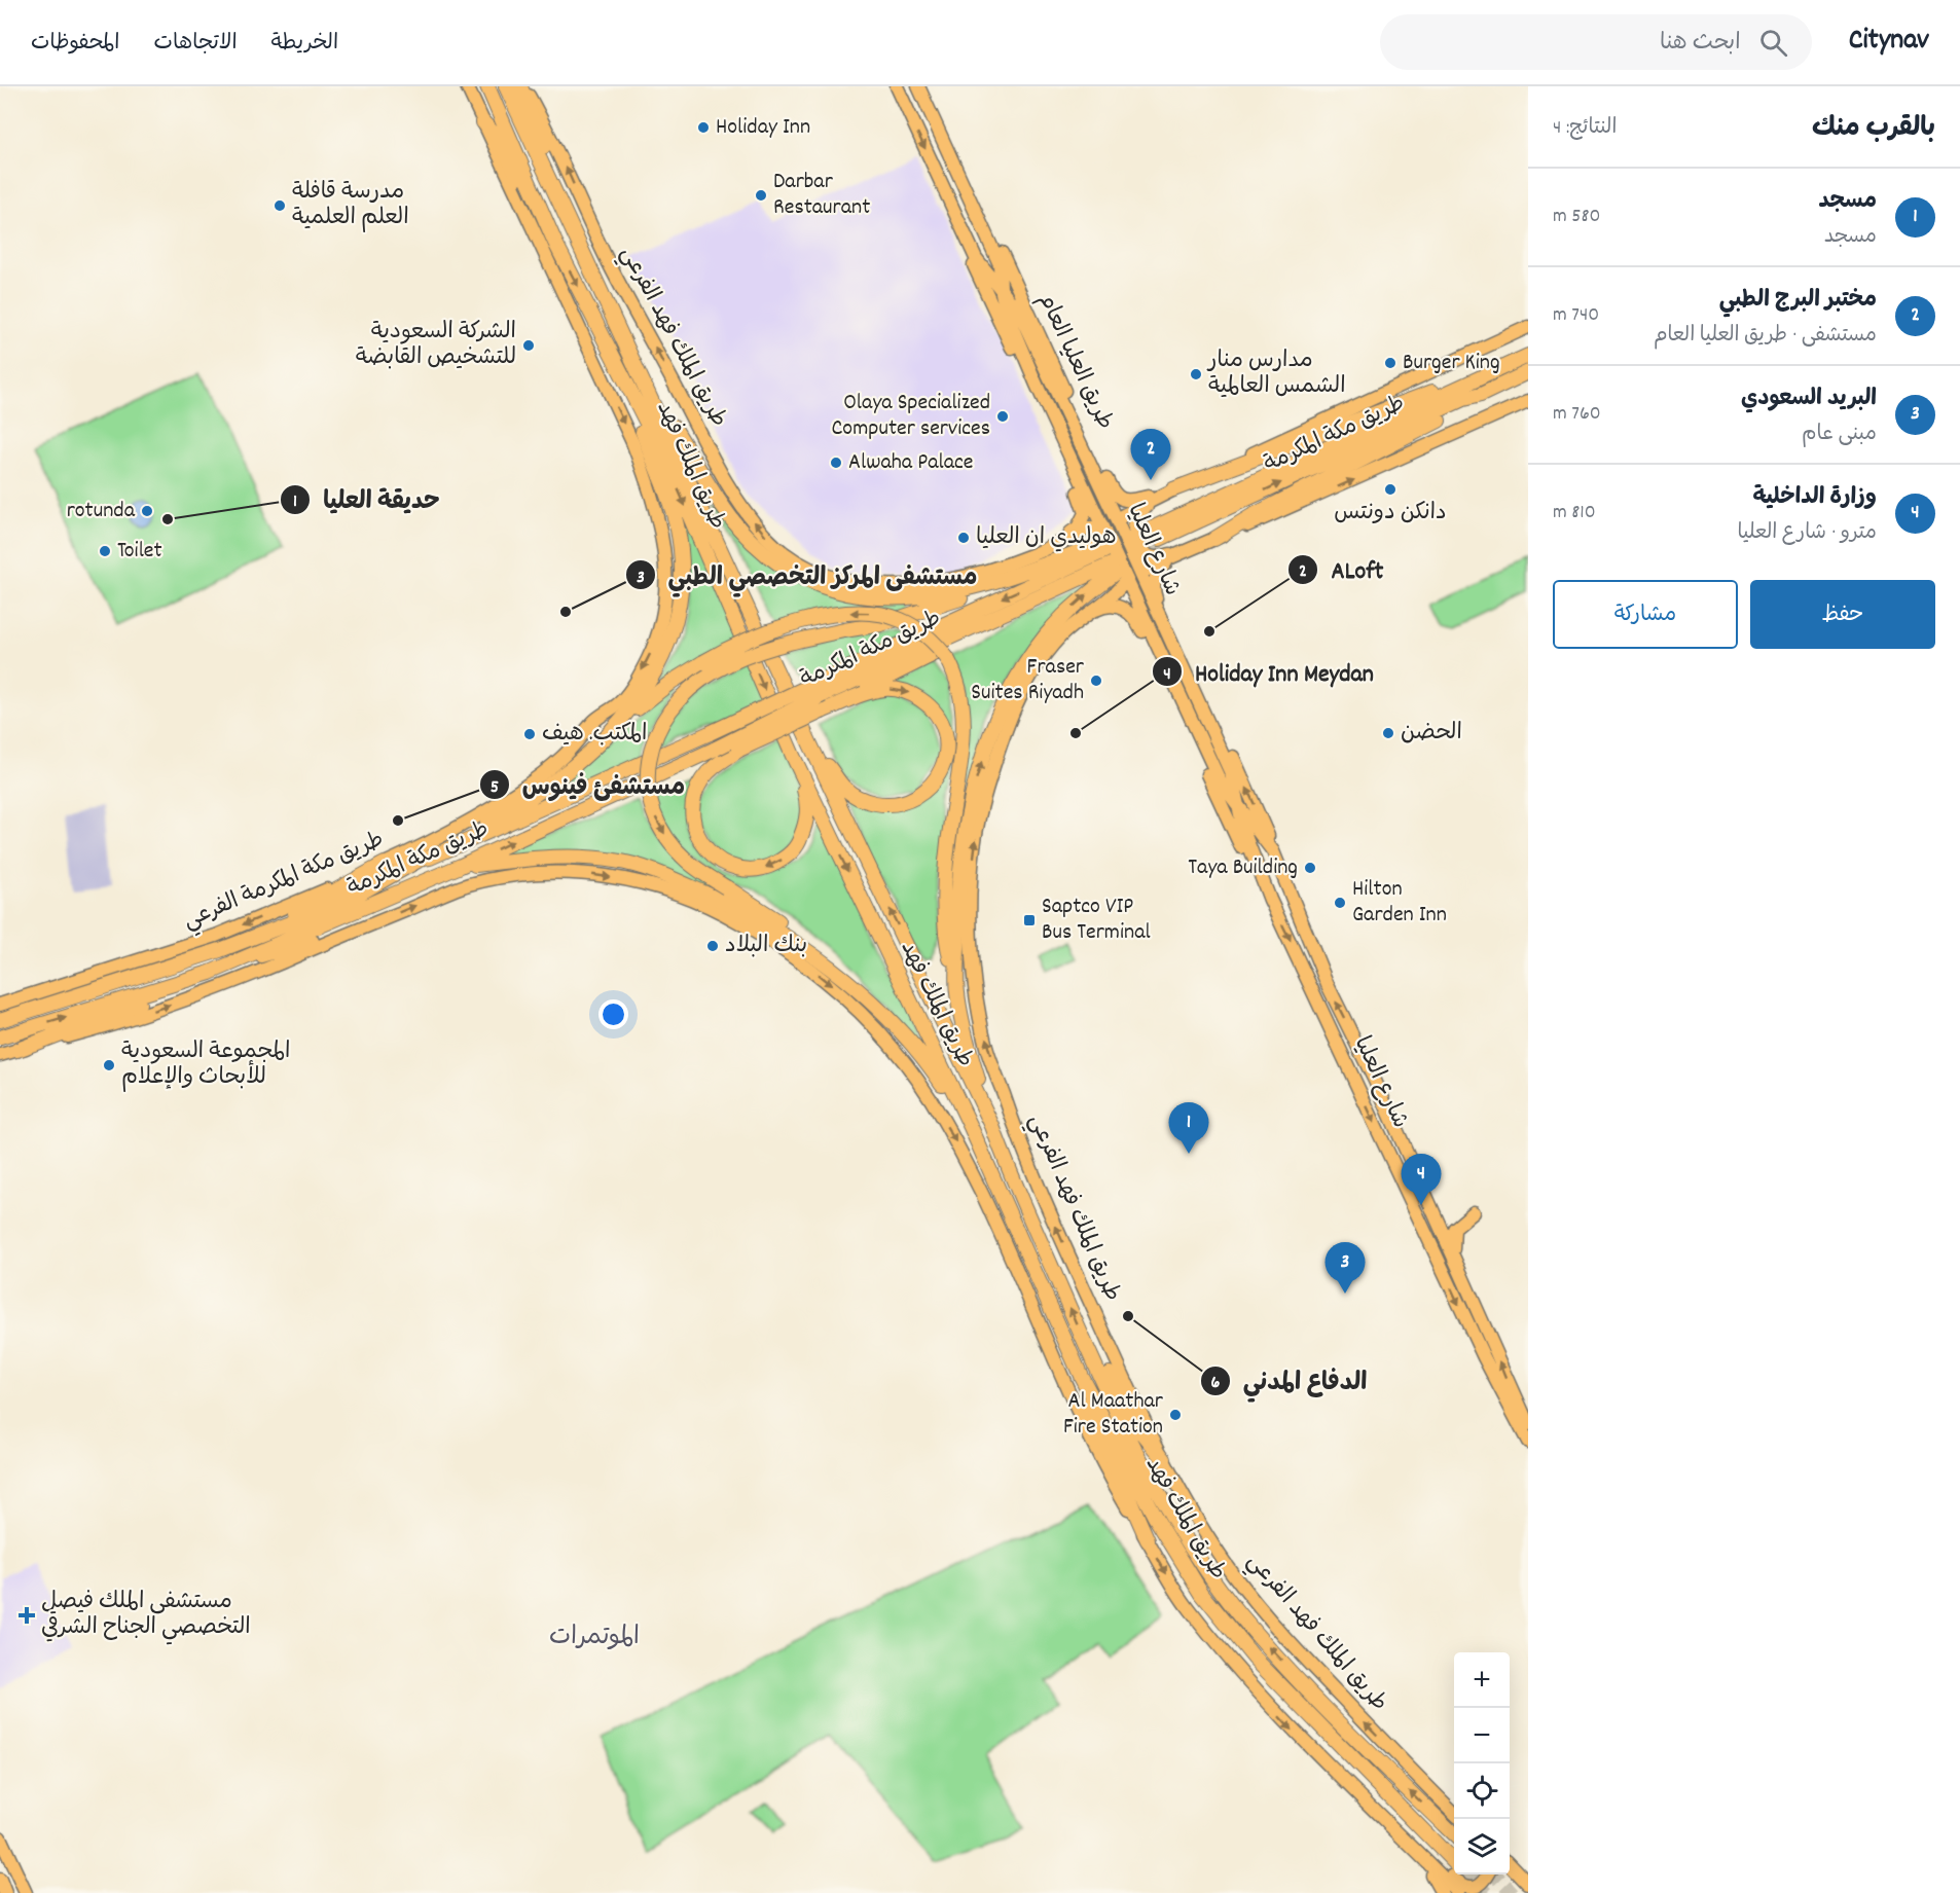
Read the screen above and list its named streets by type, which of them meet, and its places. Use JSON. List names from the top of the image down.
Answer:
{
  "streets": {
    "highway": ["طريق مكة المكرمة", "طريق الملك فهد"],
    "main road": [
      "طريق الملك فهد الفرعي",
      "طريق العليا العام",
      "شارع العليا",
      "طريق مكة المكرمة الفرعي"
    ]
  },
  "crossings": [
    ["طريق العليا العام", "شارع العليا"],
    ["طريق مكة المكرمة", "شارع العليا"]
  ],
  "one_way": ["طريق الملك فهد الفرعي"],
  "districts": ["الموتمرات"],
  "places": {
    "other": [
      "Holiday Inn",
      "Darbar Restaurant",
      "مدرسة قافلة العلم العلمية",
      "الشركة السعودية للتشخيص القابضة",
      "Burger King",
      "مدارس منار الشمس العالمية",
      "Olaya Specialized Computer services",
      "Alwaha Palace",
      "دانكن دونتس",
      "rotunda",
      "حديقة العليا",
      "هوليدي ان العليا",
      "Toilet",
      "مستشفى المركز التخصصي الطبي",
      "ALoft",
      "Fraser Suites Riyadh",
      "Holiday Inn Meydan",
      "الحضن",
      "المكتب. هيف",
      "مستشفئ فينوس",
      "Taya Building",
      "Hilton Garden Inn",
      "بنك البلاد",
      "المجموعة السعودية للأبحاث والإعلام",
      "الدفاع المدني",
      "Al Maathar Fire Station"
    ],
    "transit": ["Saptco VIP Bus Terminal"],
    "health": ["مستشفى الملك فيصل التخصصي الجناح الشرقي"]
  },
  "page": {
    "header": "Citynav",
    "search": "ابحث هنا",
    "nav": ["الخريطة", "الاتجاهات", "المحفوظات"],
    "heading": ["بالقرب منك", "النتائج: 4"],
    "list": [
      {
        "mark": "1",
        "name": "مسجد",
        "note": "مسجد",
        "value": "580 m"
      },
      {
        "mark": "2",
        "name": "مختبر البرج الطبي",
        "note": "مستشفى · طريق العليا العام",
        "value": "740 m"
      },
      {
        "mark": "3",
        "name": "البريد السعودي",
        "note": "مبنى عام",
        "value": "760 m"
      },
      {
        "mark": "4",
        "name": "وزارة الداخلية",
        "note": "مترو · شارع العليا",
        "value": "810 m"
      }
    ],
    "pins": [
      "2",
      "1",
      "4",
      "3"
    ],
    "buttons": ["حفظ", "مشاركة"],
    "map_buttons": ["+", "−"]
  }
}
